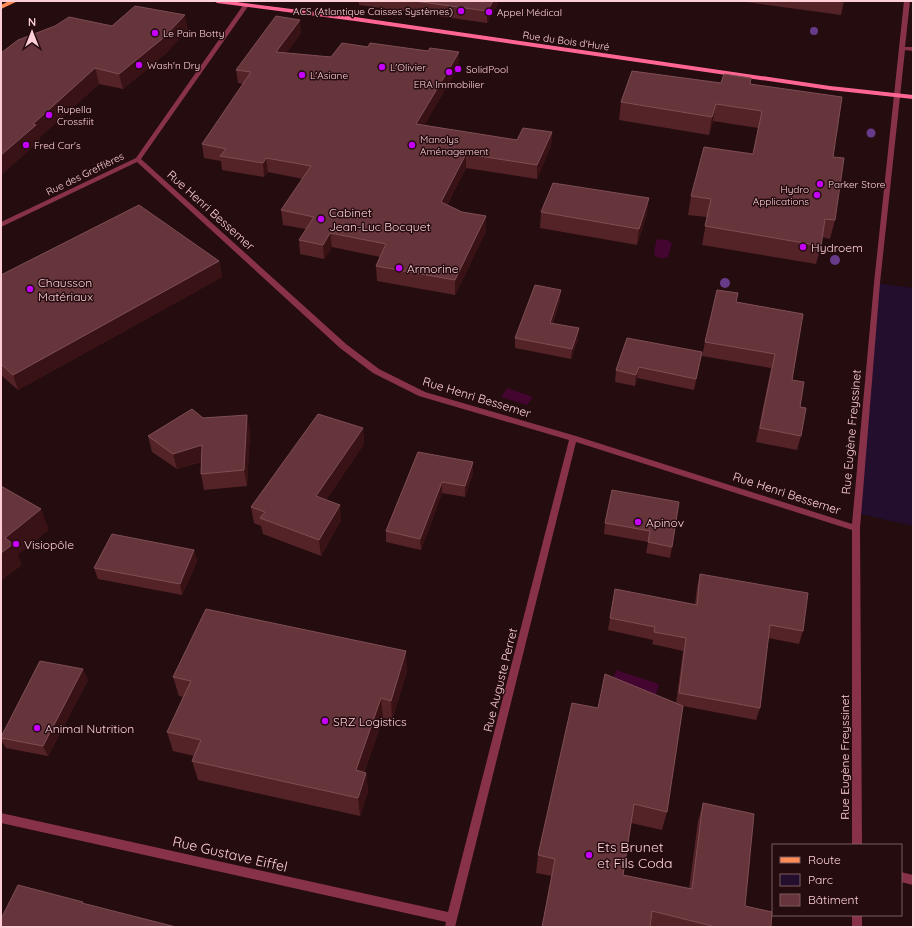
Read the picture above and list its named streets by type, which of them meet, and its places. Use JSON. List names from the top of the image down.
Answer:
{
  "streets": {
    "street": [
      "Rue du Bois d'Huré",
      "Rue des Greffières",
      "Rue Henri Bessemer",
      "Rue Eugène Freyssinet",
      "Rue Auguste Perret",
      "Rue Gustave Eiffel"
    ]
  },
  "crossings": [
    ["Rue du Bois d'Huré", "Rue des Greffières"],
    ["Rue du Bois d'Huré", "Rue Eugène Freyssinet"],
    ["Rue des Greffières", "Rue Henri Bessemer"],
    ["Rue Henri Bessemer", "Rue Eugène Freyssinet"],
    ["Rue Henri Bessemer", "Rue Auguste Perret"],
    ["Rue Auguste Perret", "Rue Gustave Eiffel"]
  ],
  "places": [
    "ACS (Atlantique Caisses Systèmes)",
    "Appel Médical",
    "Le Pain Botty",
    "Wash'n Dry",
    "L'Olivier",
    "SolidPool",
    "ERA Immobilier",
    "L'Asiane",
    "Rupella Crossfiit",
    "Fred Car's",
    "Manolys Aménagement",
    "Parker Store",
    "Hydro Applications",
    "Cabinet Jean-Luc Bocquet",
    "Hydroem",
    "Armorine",
    "Chausson Matériaux",
    "Apinov",
    "Visiopôle",
    "SRZ Logistics",
    "Animal Nutrition",
    "Ets Brunet et Fils Coda"
  ],
  "legend": ["Route", "Parc", "Bâtiment"],
  "north": "top"
}
